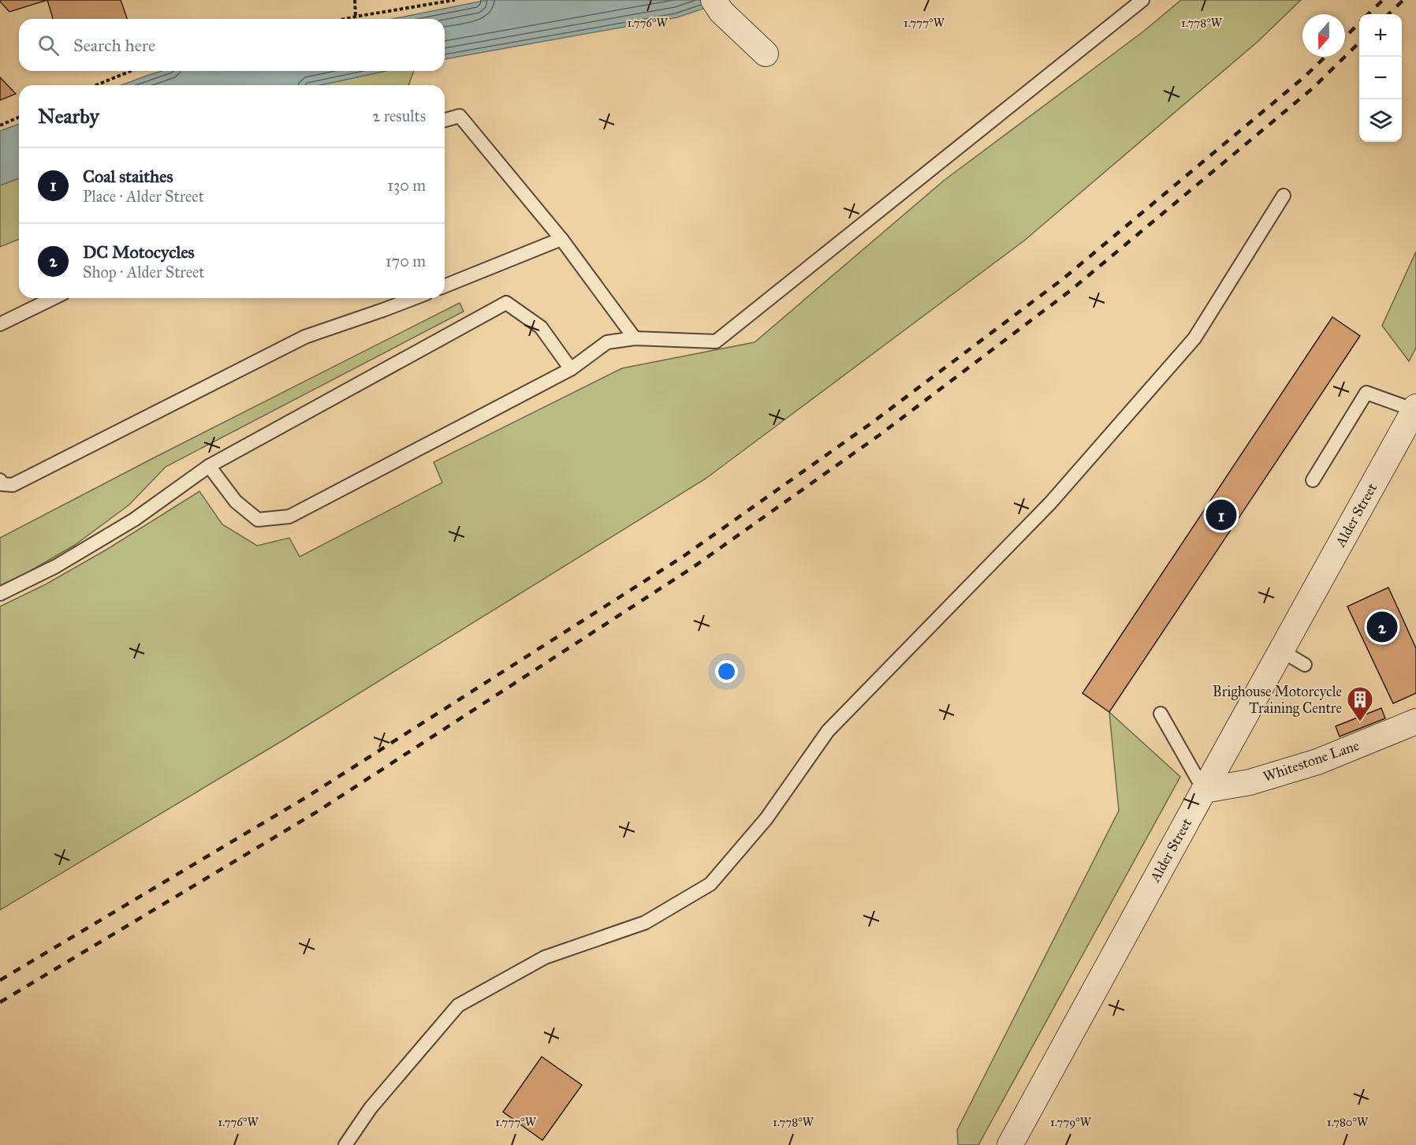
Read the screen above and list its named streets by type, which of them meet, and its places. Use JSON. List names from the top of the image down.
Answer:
{
  "streets": {
    "street": ["Alder Street", "Whitestone Lane"]
  },
  "crossings": [
    ["Alder Street", "Whitestone Lane"]
  ],
  "places": {
    "building": ["Brighouse Motorcycle Training Centre"]
  },
  "north": "bottom",
  "page": {
    "map_buttons": ["+", "−"],
    "search": "Search here",
    "heading": ["Nearby", "2 results"],
    "list": [
      {
        "mark": "1",
        "name": "Coal staithes",
        "note": "Place · Alder Street",
        "value": "130 m"
      },
      {
        "mark": "2",
        "name": "DC Motocycles",
        "note": "Shop · Alder Street",
        "value": "170 m"
      }
    ],
    "pins": ["1", "2"]
  },
  "coordinates": [
    "1.776°W",
    "1.777°W",
    "1.778°W",
    "1.779°W",
    "1.780°W"
  ]
}
